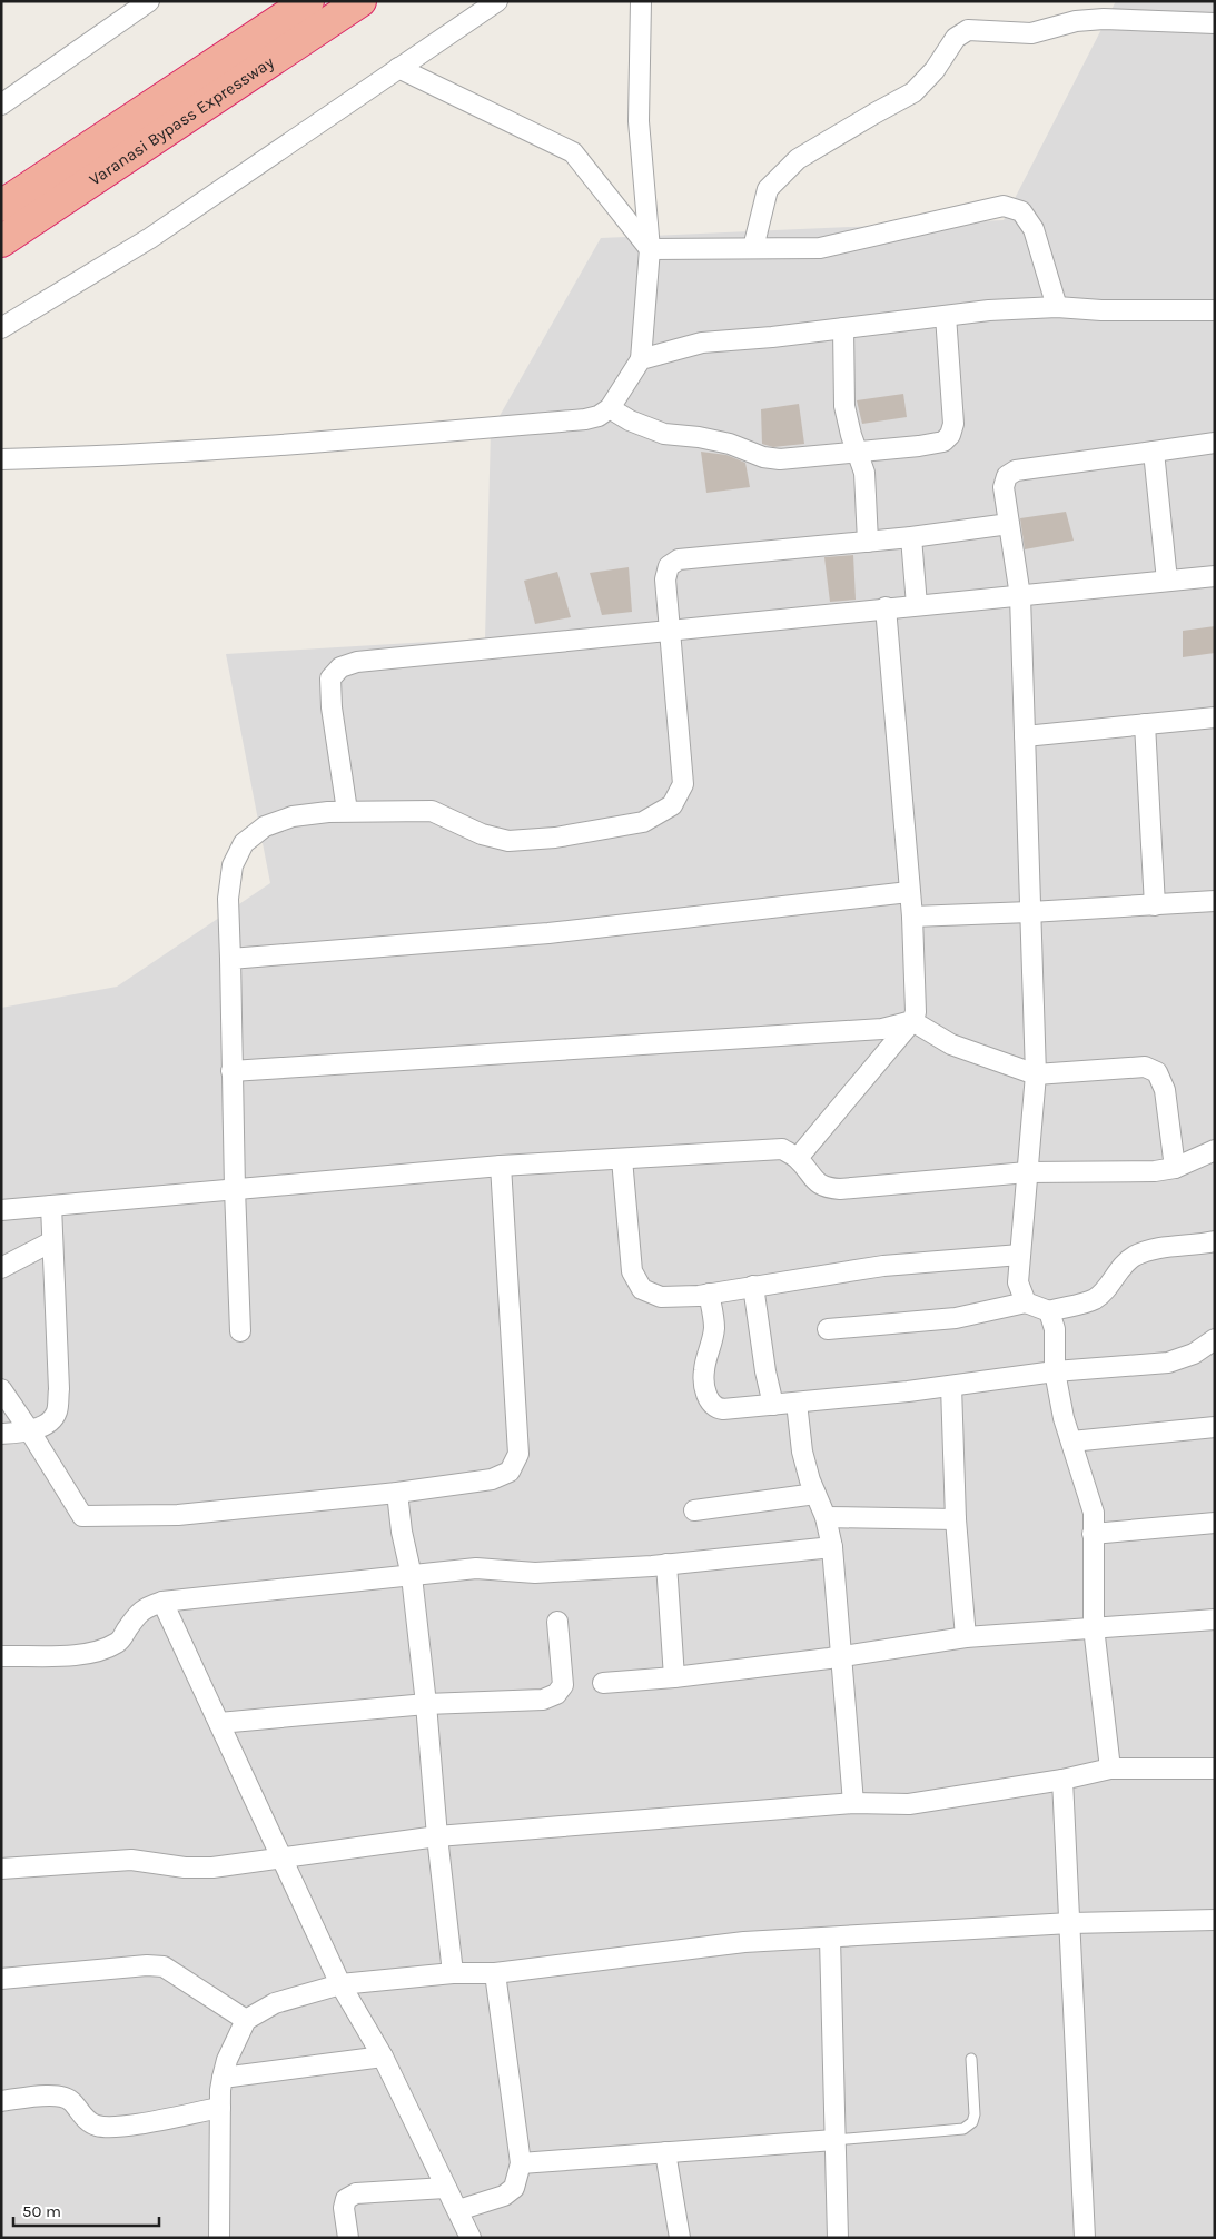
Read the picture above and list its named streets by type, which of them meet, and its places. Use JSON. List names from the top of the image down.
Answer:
{
  "streets": {
    "highway": ["Varanasi Bypass Expressway"]
  },
  "scale_bar": "50 m"
}
